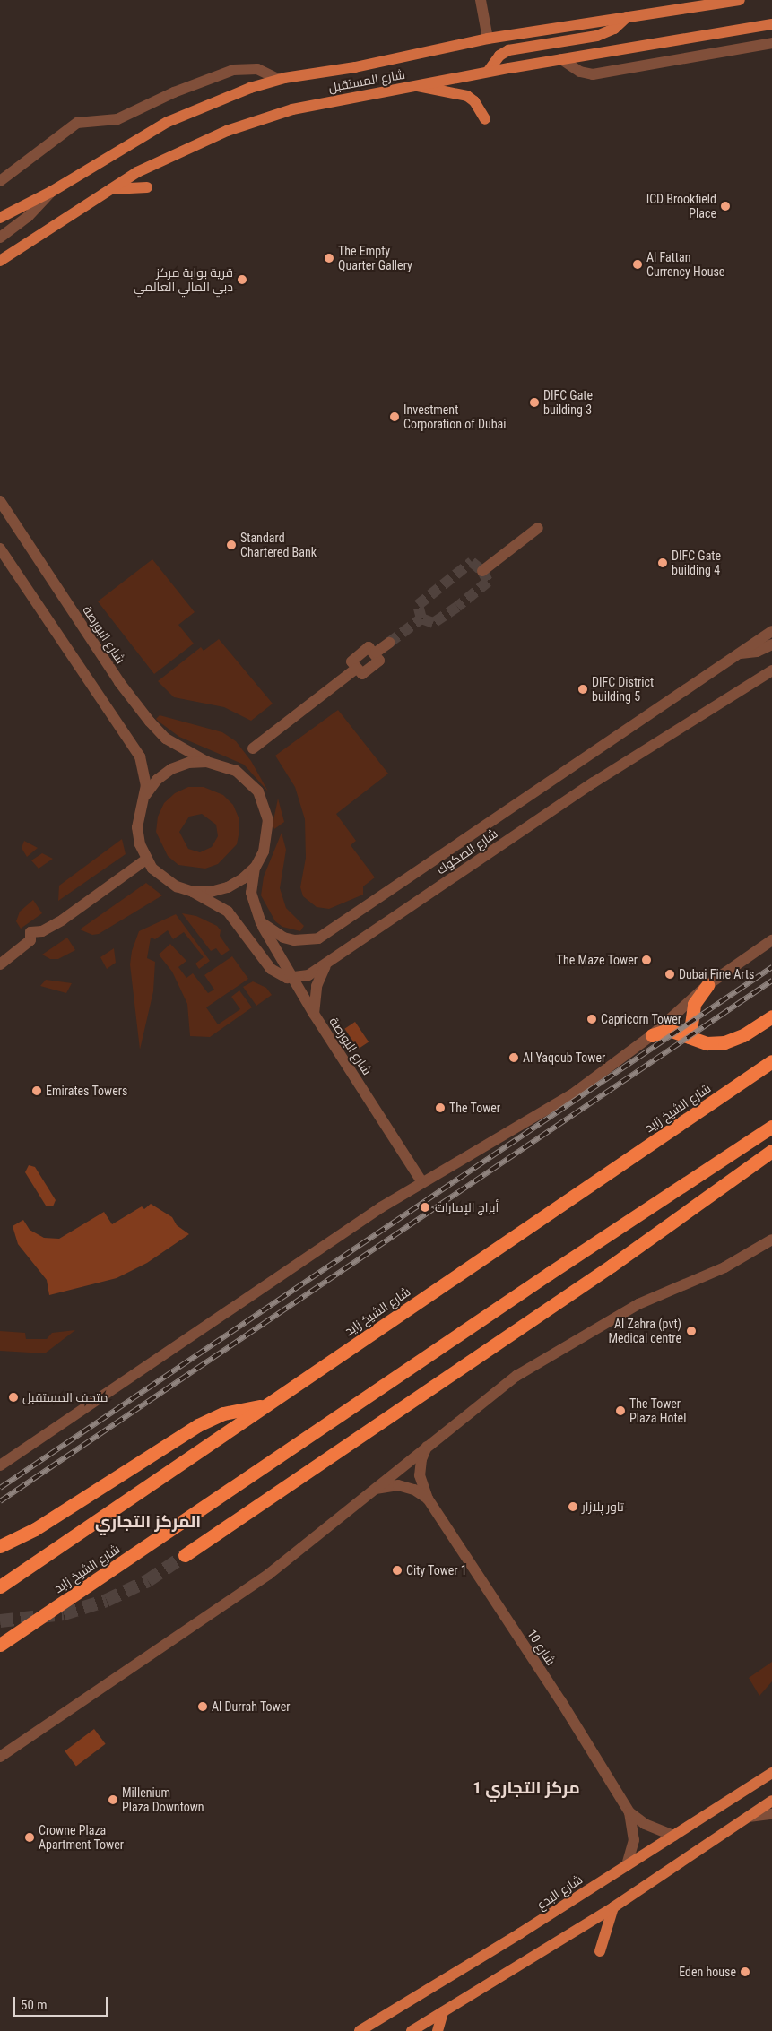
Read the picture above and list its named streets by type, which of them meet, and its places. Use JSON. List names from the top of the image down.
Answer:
{
  "streets": {
    "highway": ["شارع الشيخ زايد"],
    "main road": ["شارع المستقبل", "شارع البدع"],
    "street": ["شارع البورصة", "شارع الصكوك", "شارع 10"]
  },
  "crossings": [
    ["شارع البورصة", "شارع الصكوك"],
    ["شارع 10", "شارع البدع"]
  ],
  "districts": ["المركز التجاري", "مركز التجاري 1"],
  "places": [
    "ICD Brookfield Place",
    "The Empty Quarter Gallery",
    "Al Fattan Currency House",
    "قرية بوابة مركز دبي المالي العالمي",
    "DIFC Gate building 3",
    "Investment Corporation of Dubai",
    "Standard Chartered Bank",
    "DIFC Gate building 4",
    "DIFC District building 5",
    "The Maze Tower",
    "Dubai Fine Arts",
    "Capricorn Tower",
    "Al Yaqoub Tower",
    "Emirates Towers",
    "The Tower",
    "أبراج الإمارات",
    "Al Zahra (pvt) Medical centre",
    "متحف المستقبل",
    "The Tower Plaza Hotel",
    "تاور پلازار",
    "City Tower 1",
    "Al Durrah Tower",
    "Millenium Plaza Downtown",
    "Crowne Plaza Apartment Tower",
    "Eden house"
  ],
  "scale_bar": "50 m"
}
